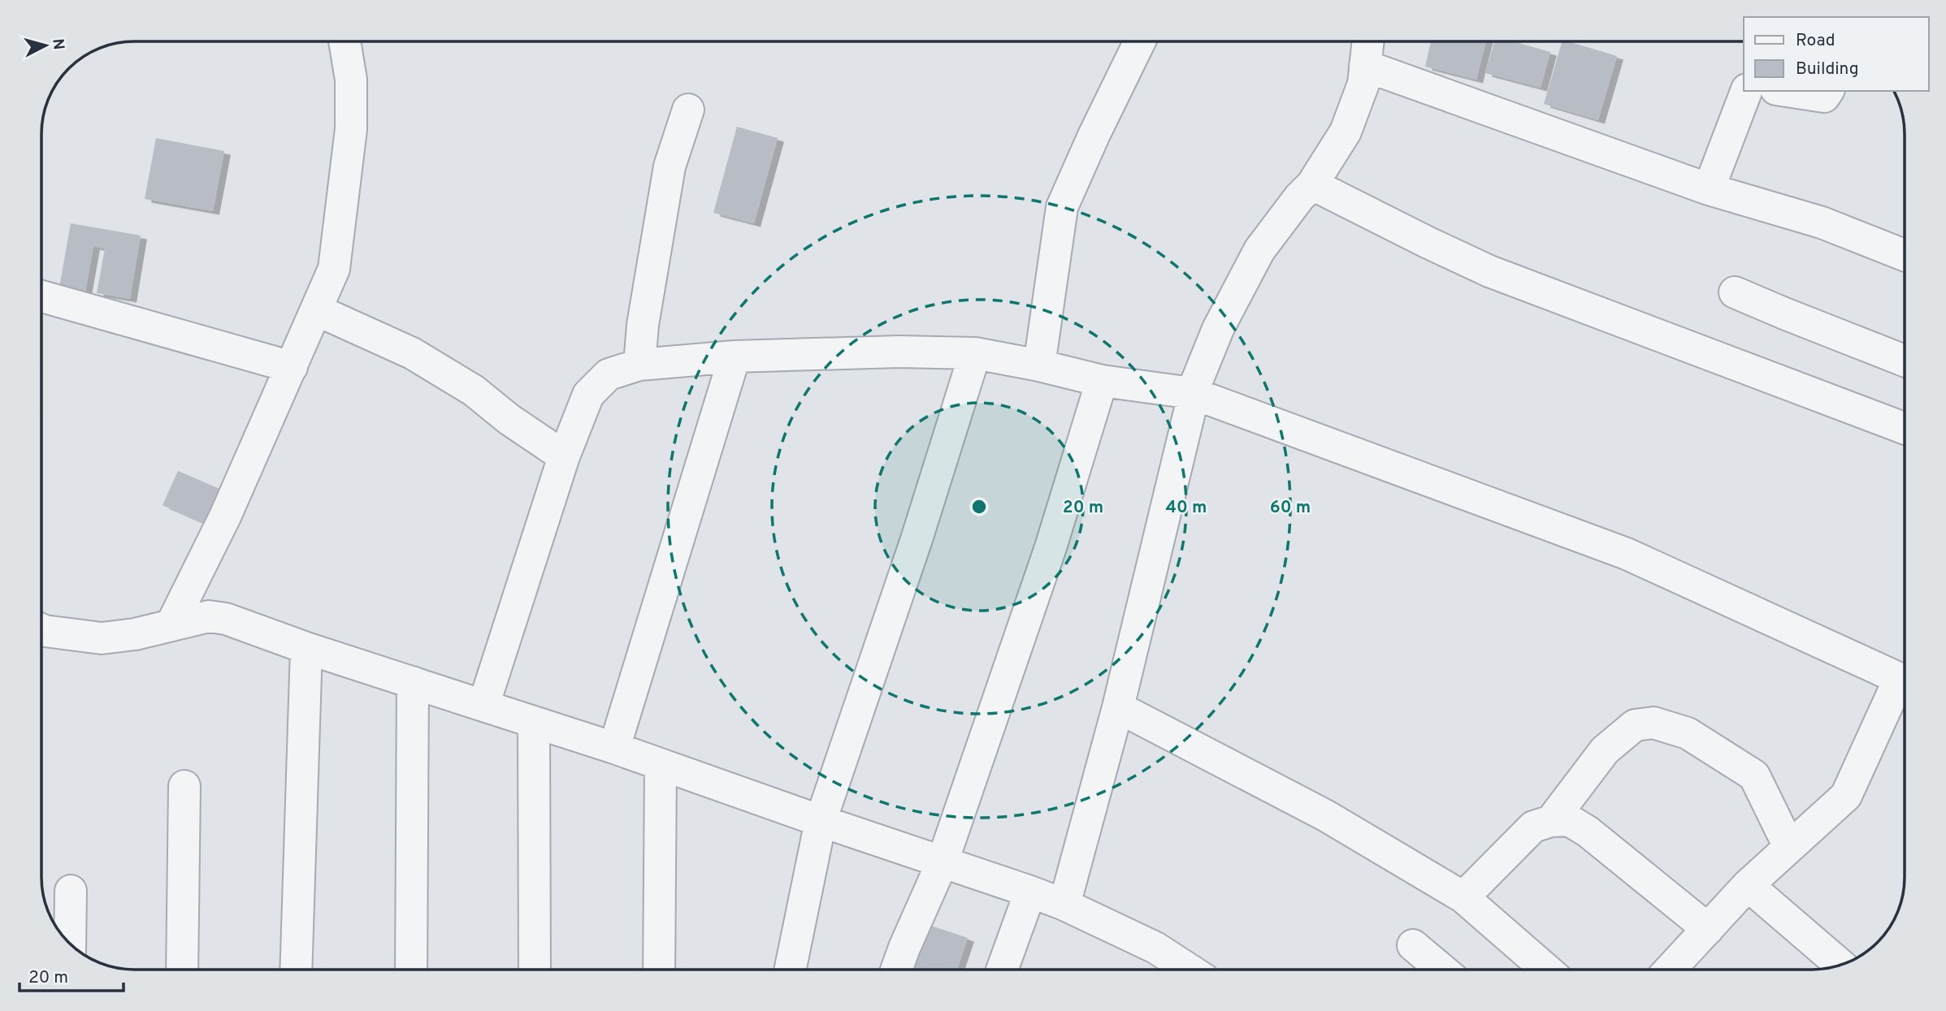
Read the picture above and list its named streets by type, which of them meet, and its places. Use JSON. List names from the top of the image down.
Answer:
{
  "legend": ["Road", "Building"],
  "scale_bar": "20 m",
  "north": "right",
  "rings": ["20 m", "40 m", "60 m"]
}
